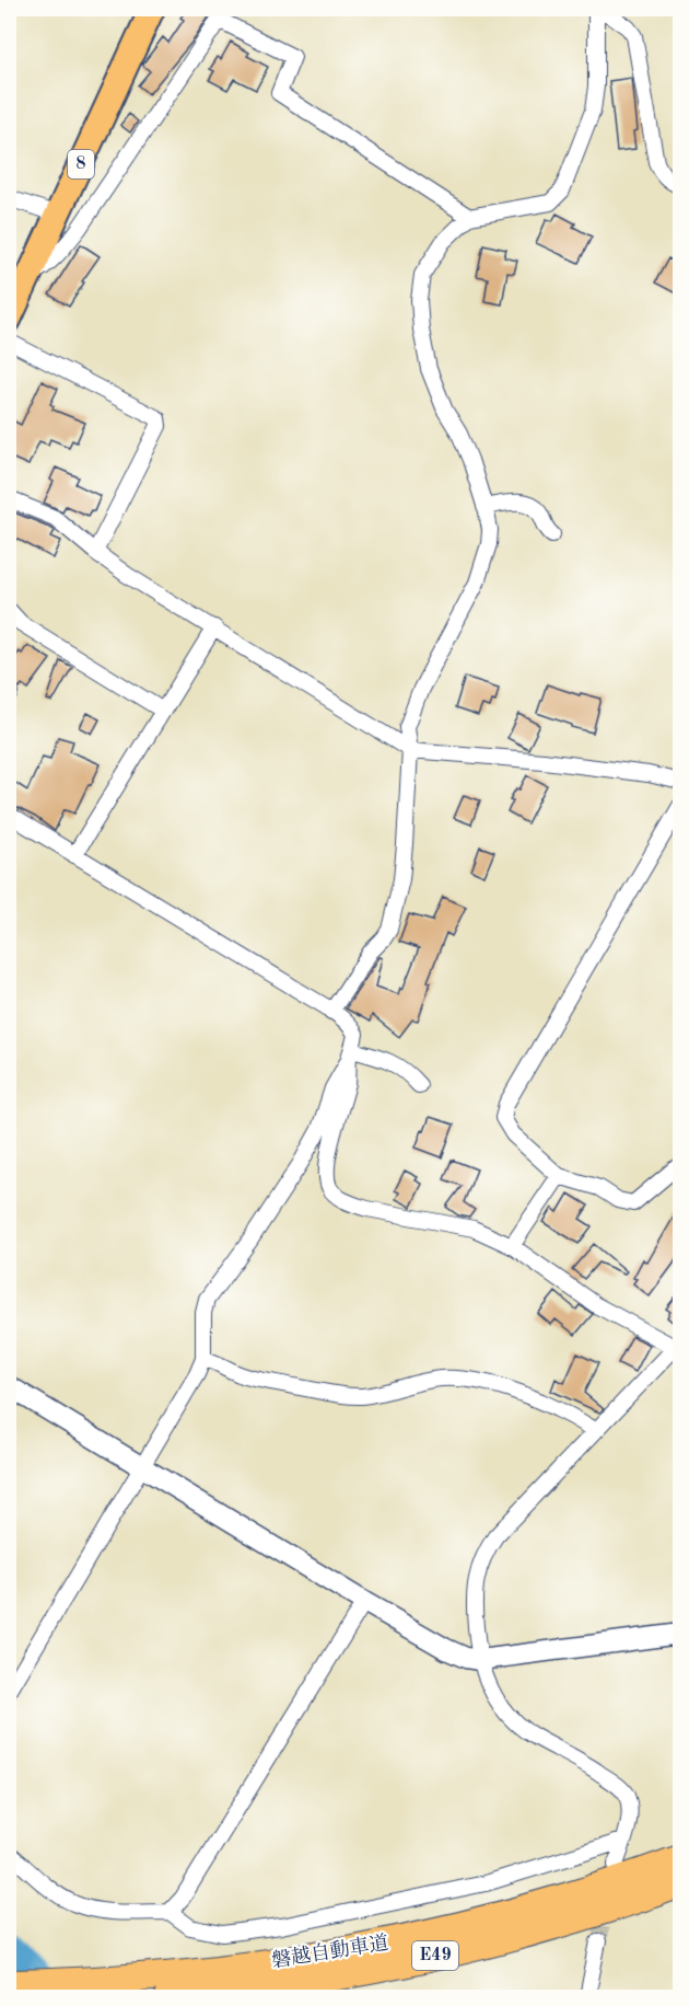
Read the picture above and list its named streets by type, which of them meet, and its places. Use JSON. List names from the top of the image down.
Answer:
{
  "streets": {
    "highway": ["磐越自動車道", "E49"],
    "main road": ["8"]
  }
}
